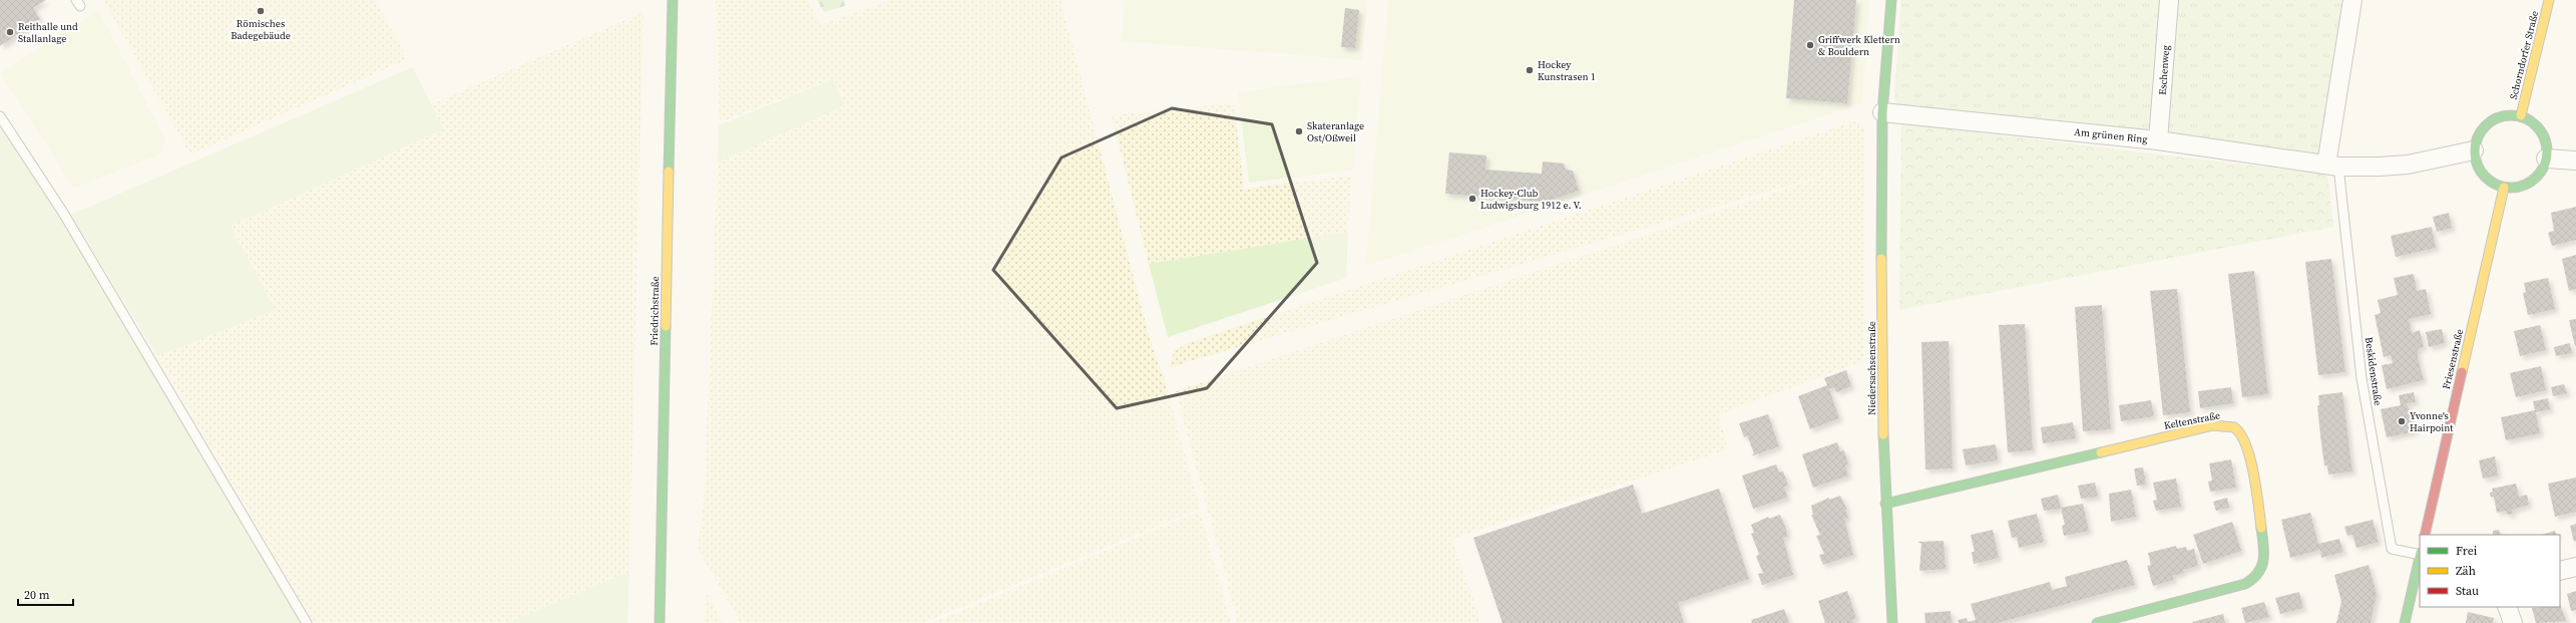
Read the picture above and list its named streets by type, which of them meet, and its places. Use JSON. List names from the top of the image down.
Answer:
{
  "streets": {
    "main road": [
      "Schorndorfer Straße",
      "Friedrichstraße",
      "Friesenstraße",
      "Niedersachsenstraße",
      "Keltenstraße"
    ],
    "street": ["Eschenweg", "Am grünen Ring"],
    "lane": ["Beskidenstraße"]
  },
  "crossings": [
    ["Schorndorfer Straße", "Am grünen Ring"],
    ["Schorndorfer Straße", "Friesenstraße"],
    ["Eschenweg", "Am grünen Ring"],
    ["Am grünen Ring", "Friesenstraße"],
    ["Am grünen Ring", "Niedersachsenstraße"],
    ["Am grünen Ring", "Beskidenstraße"],
    ["Niedersachsenstraße", "Keltenstraße"]
  ],
  "places": [
    "Römisches Badegebäude",
    "Reithalle und Stallanlage",
    "Griffwerk Klettern & Bouldern",
    "Hockey Kunstrasen 1",
    "Skateranlage Ost/Oßweil",
    "Hockey-Club Ludwigsburg 1912 e. V.",
    "Yvonne's Hairpoint"
  ],
  "legend": ["Frei", "Zäh", "Stau"],
  "scale_bar": "20 m"
}
